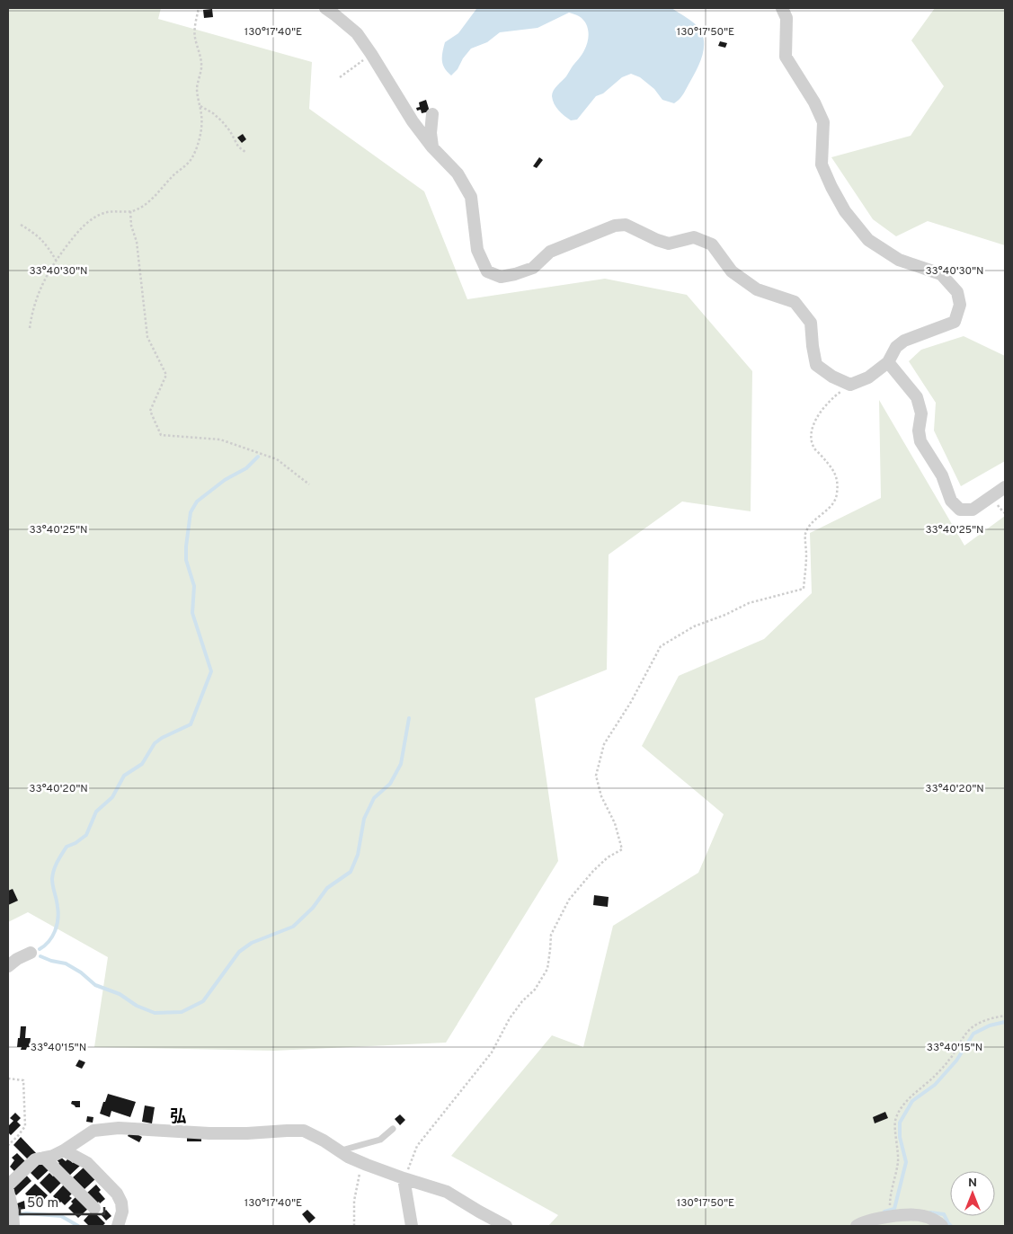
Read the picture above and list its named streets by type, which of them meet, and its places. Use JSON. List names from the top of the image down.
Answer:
{
  "districts": ["弘"],
  "scale_bar": "50 m",
  "north": "top",
  "coordinates": [
    "130°17'40\"E",
    "130°17'50\"E",
    "33°40'30\"N",
    "33°40'25\"N",
    "33°40'20\"N",
    "33°40'15\"N"
  ]
}
